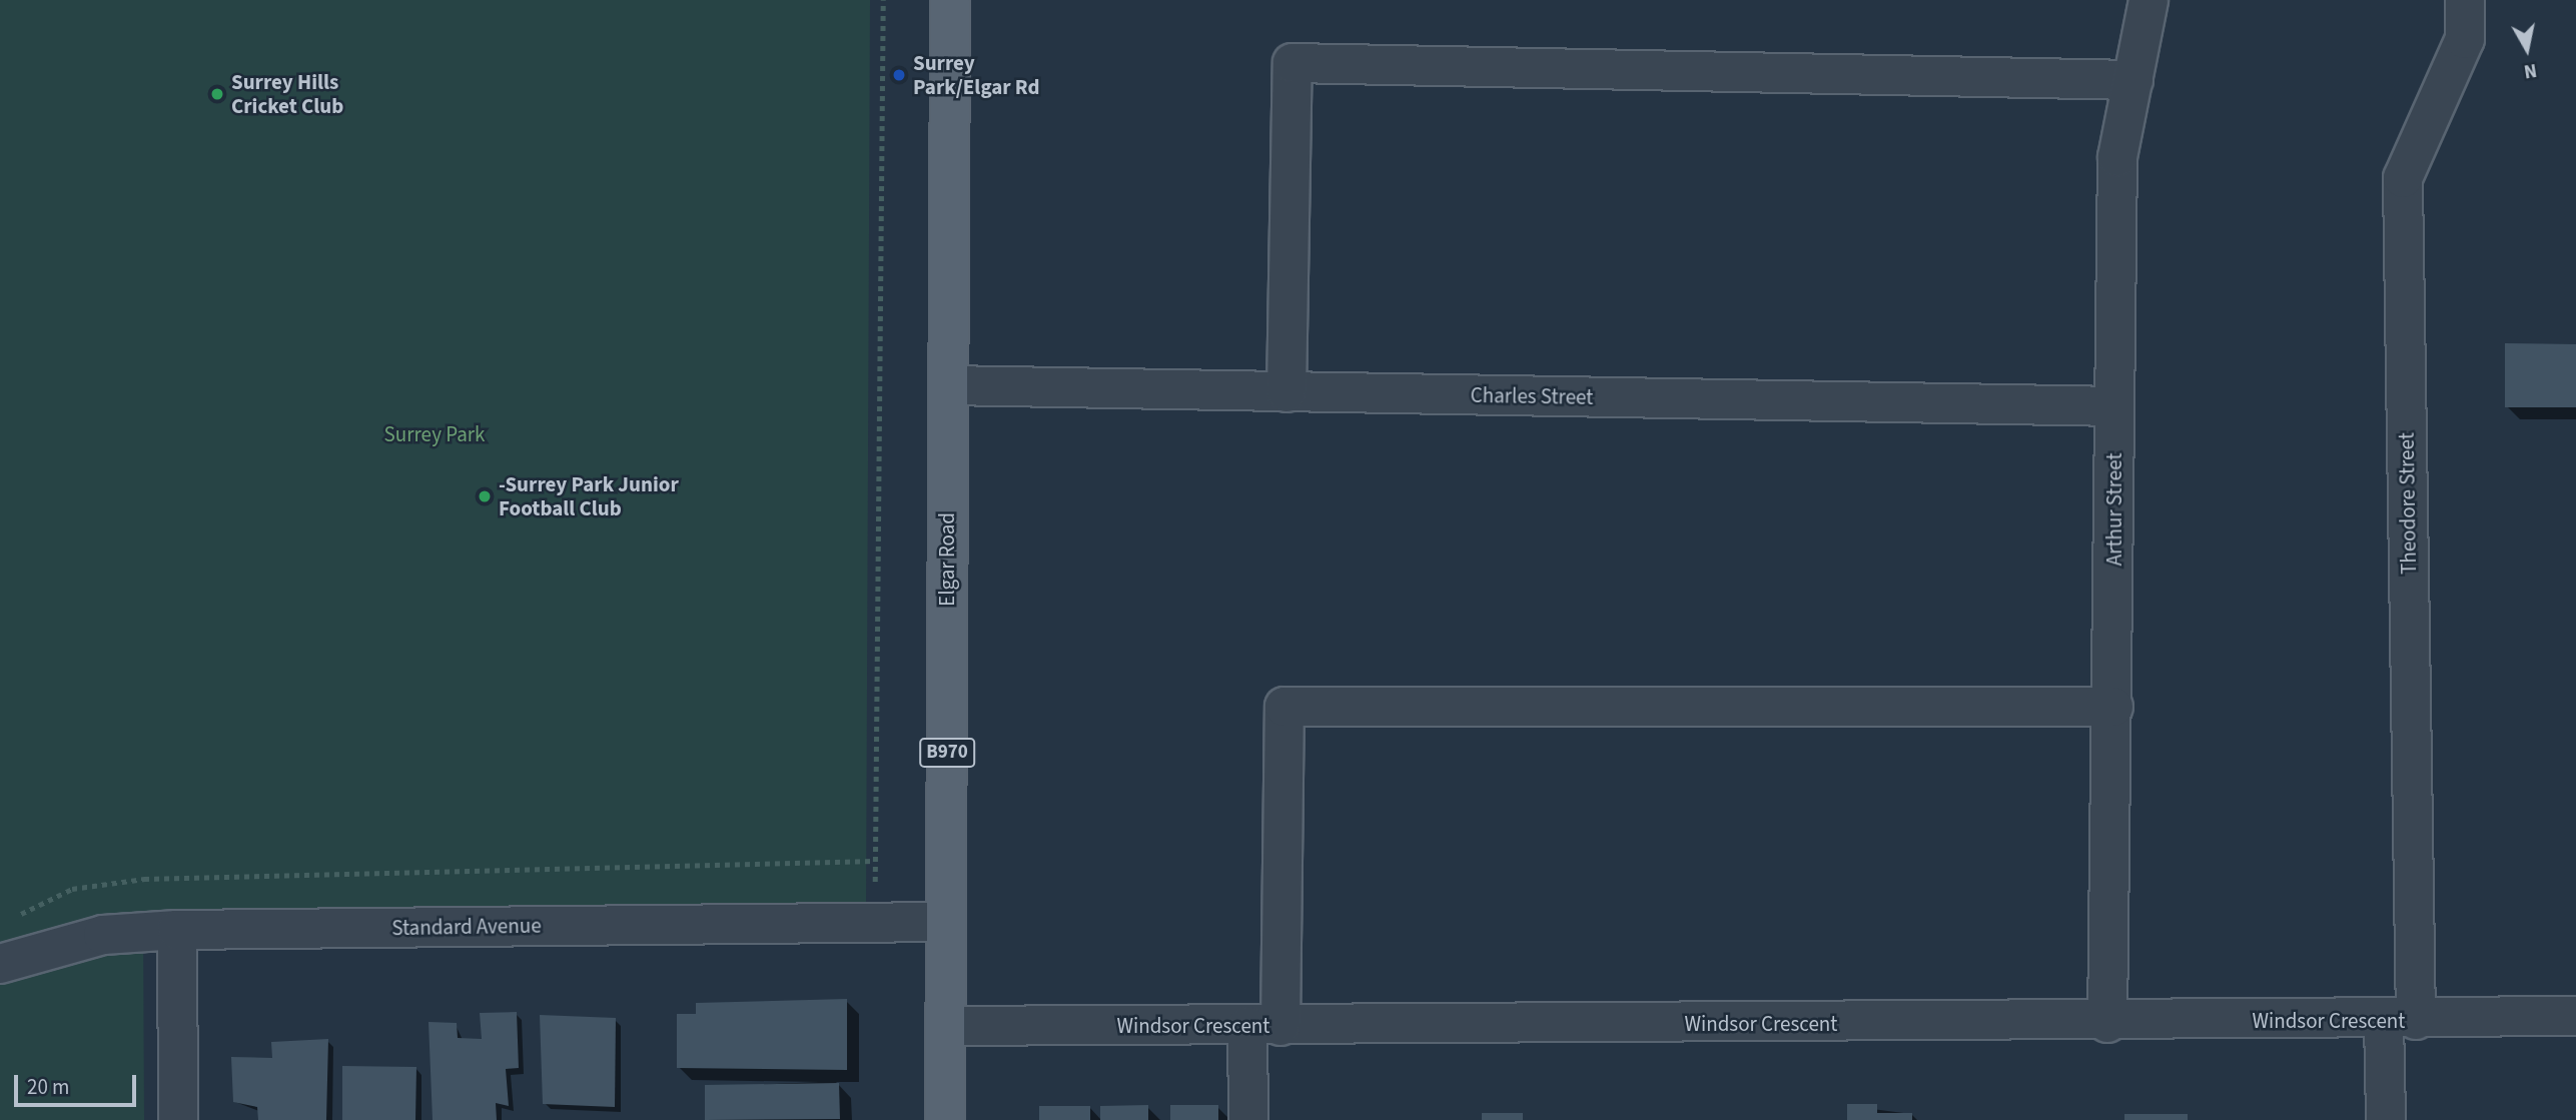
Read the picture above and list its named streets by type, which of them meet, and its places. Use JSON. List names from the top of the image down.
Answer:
{
  "streets": {
    "main road": ["Elgar Road", "B970"],
    "street": [
      "Charles Street",
      "Theodore Street",
      "Arthur Street",
      "Standard Avenue",
      "Windsor Crescent"
    ]
  },
  "crossings": [
    ["Charles Street", "Arthur Street"],
    ["Charles Street", "Elgar Road"],
    ["Theodore Street", "Windsor Crescent"],
    ["Arthur Street", "Windsor Crescent"],
    ["Elgar Road", "Standard Avenue"],
    ["Elgar Road", "Windsor Crescent"]
  ],
  "parks": ["Surrey Park"],
  "places": ["Surrey Park/Elgar Rd", "Surrey Hills Cricket Club", "-Surrey Park Junior Football Club"],
  "scale_bar": "20 m",
  "north": "bottom"
}
